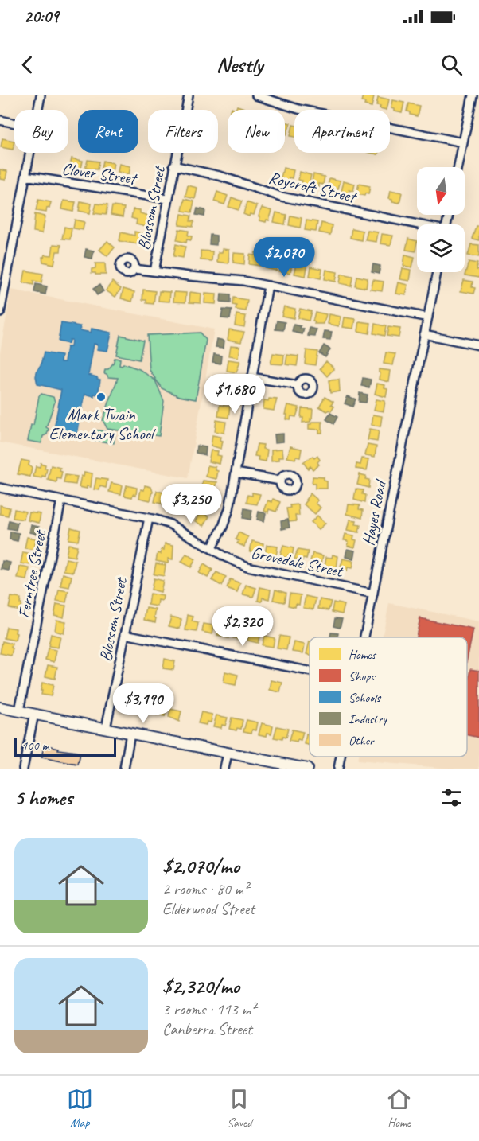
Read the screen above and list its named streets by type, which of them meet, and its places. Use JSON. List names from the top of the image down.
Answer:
{
  "streets": {
    "street": [
      "Clover Street",
      "Roycroft Street",
      "Blossom Street",
      "Hayes Road",
      "Grovedale Street",
      "Ferntree Street"
    ]
  },
  "crossings": [
    ["Clover Street", "Blossom Street"],
    ["Roycroft Street", "Blossom Street"],
    ["Blossom Street", "Grovedale Street"],
    ["Hayes Road", "Grovedale Street"],
    ["Grovedale Street", "Ferntree Street"]
  ],
  "places": ["Mark Twain Elementary School"],
  "legend": [
    "Homes",
    "Shops",
    "Schools",
    "Industry",
    "Other"
  ],
  "scale_bar": "100 m",
  "north": "bottom",
  "page": {
    "status": "20:09",
    "header": "Nestly",
    "chip": [
      "Buy",
      "Rent",
      "Filters",
      "New",
      "Apartment"
    ],
    "price": [
      "$2,070",
      "$1,680",
      "$3,250",
      "$2,320",
      "$3,190"
    ],
    "scale": "100 m",
    "heading": "5 homes",
    "list": [
      {
        "name": "$2,070/mo",
        "note": "2 rooms · 80 m² · Elderwood Street"
      },
      {
        "name": "$2,320/mo",
        "note": "3 rooms · 113 m² · Canberra Street"
      }
    ],
    "tabs": ["Map", "Saved", "Home"]
  }
}
